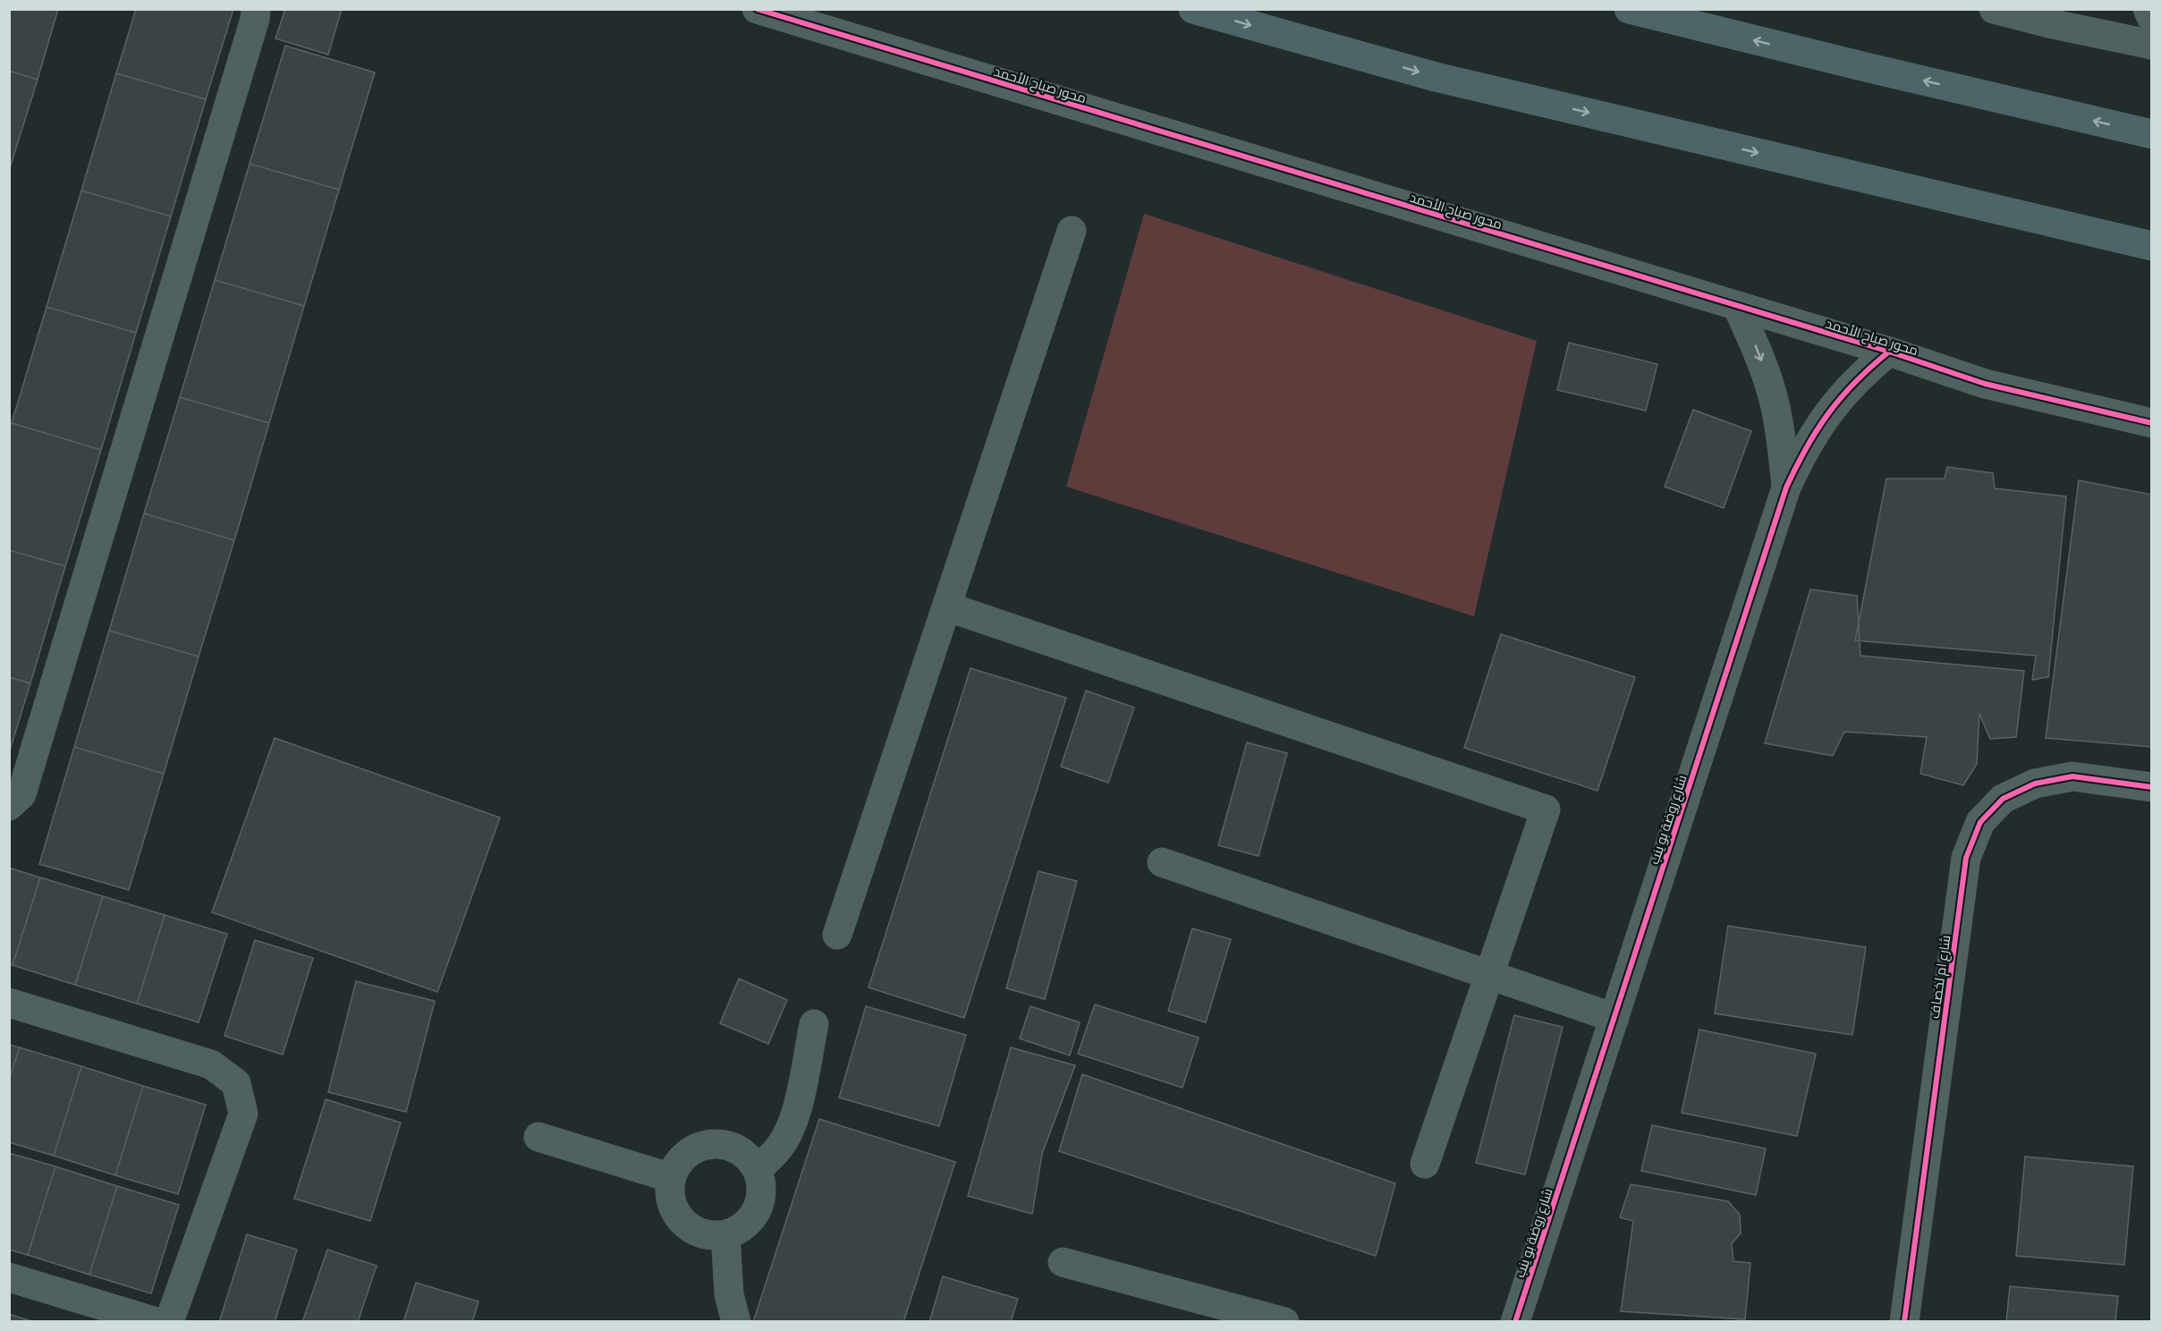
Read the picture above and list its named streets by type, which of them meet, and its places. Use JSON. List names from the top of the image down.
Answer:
{
  "streets": {
    "street": ["محور صباح الأحمد", "شارع روضة بو ينب", "شارع ام لخصاف"]
  },
  "crossings": [
    ["محور صباح الأحمد", "شارع روضة بو ينب"]
  ]
}
